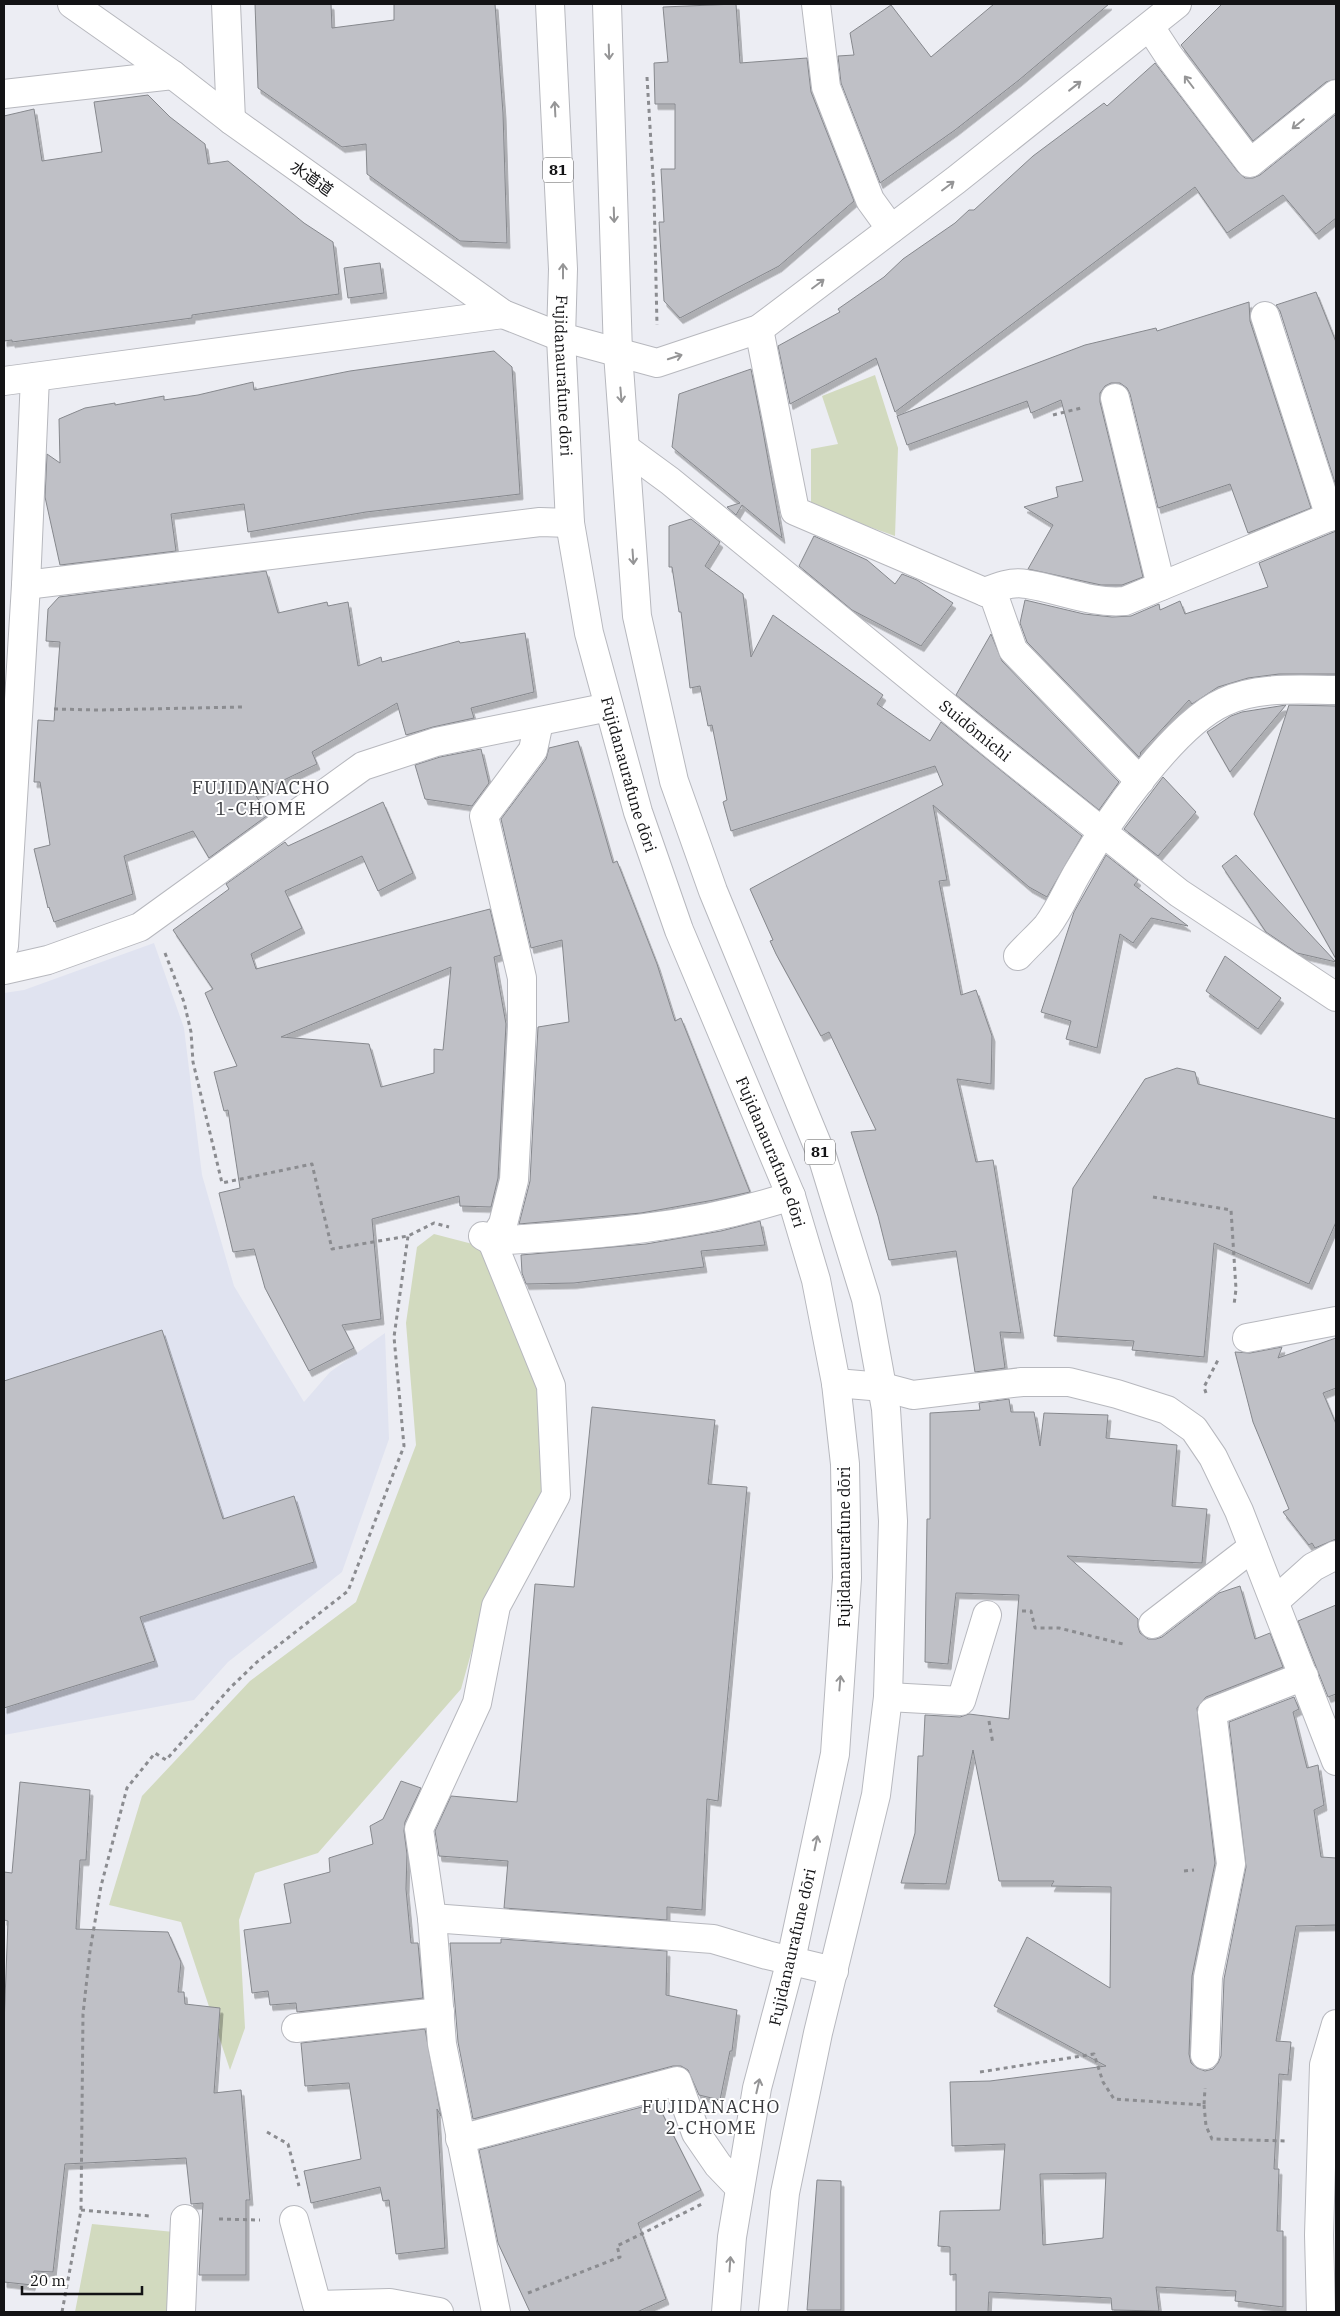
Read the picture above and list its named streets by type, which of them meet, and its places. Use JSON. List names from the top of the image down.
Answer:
{
  "streets": {
    "street": [
      "81",
      "水道道",
      "Fujidanaurafune dōri",
      "Suidōmichi"
    ]
  },
  "crossings": [
    ["81", "水道道"],
    ["81", "Suidōmichi"],
    ["水道道", "Fujidanaurafune dōri"]
  ],
  "one_way": ["水道道"],
  "districts": ["FUJIDANACHO 1-CHOME", "FUJIDANACHO 2-CHOME"],
  "scale_bar": "20 m"
}
